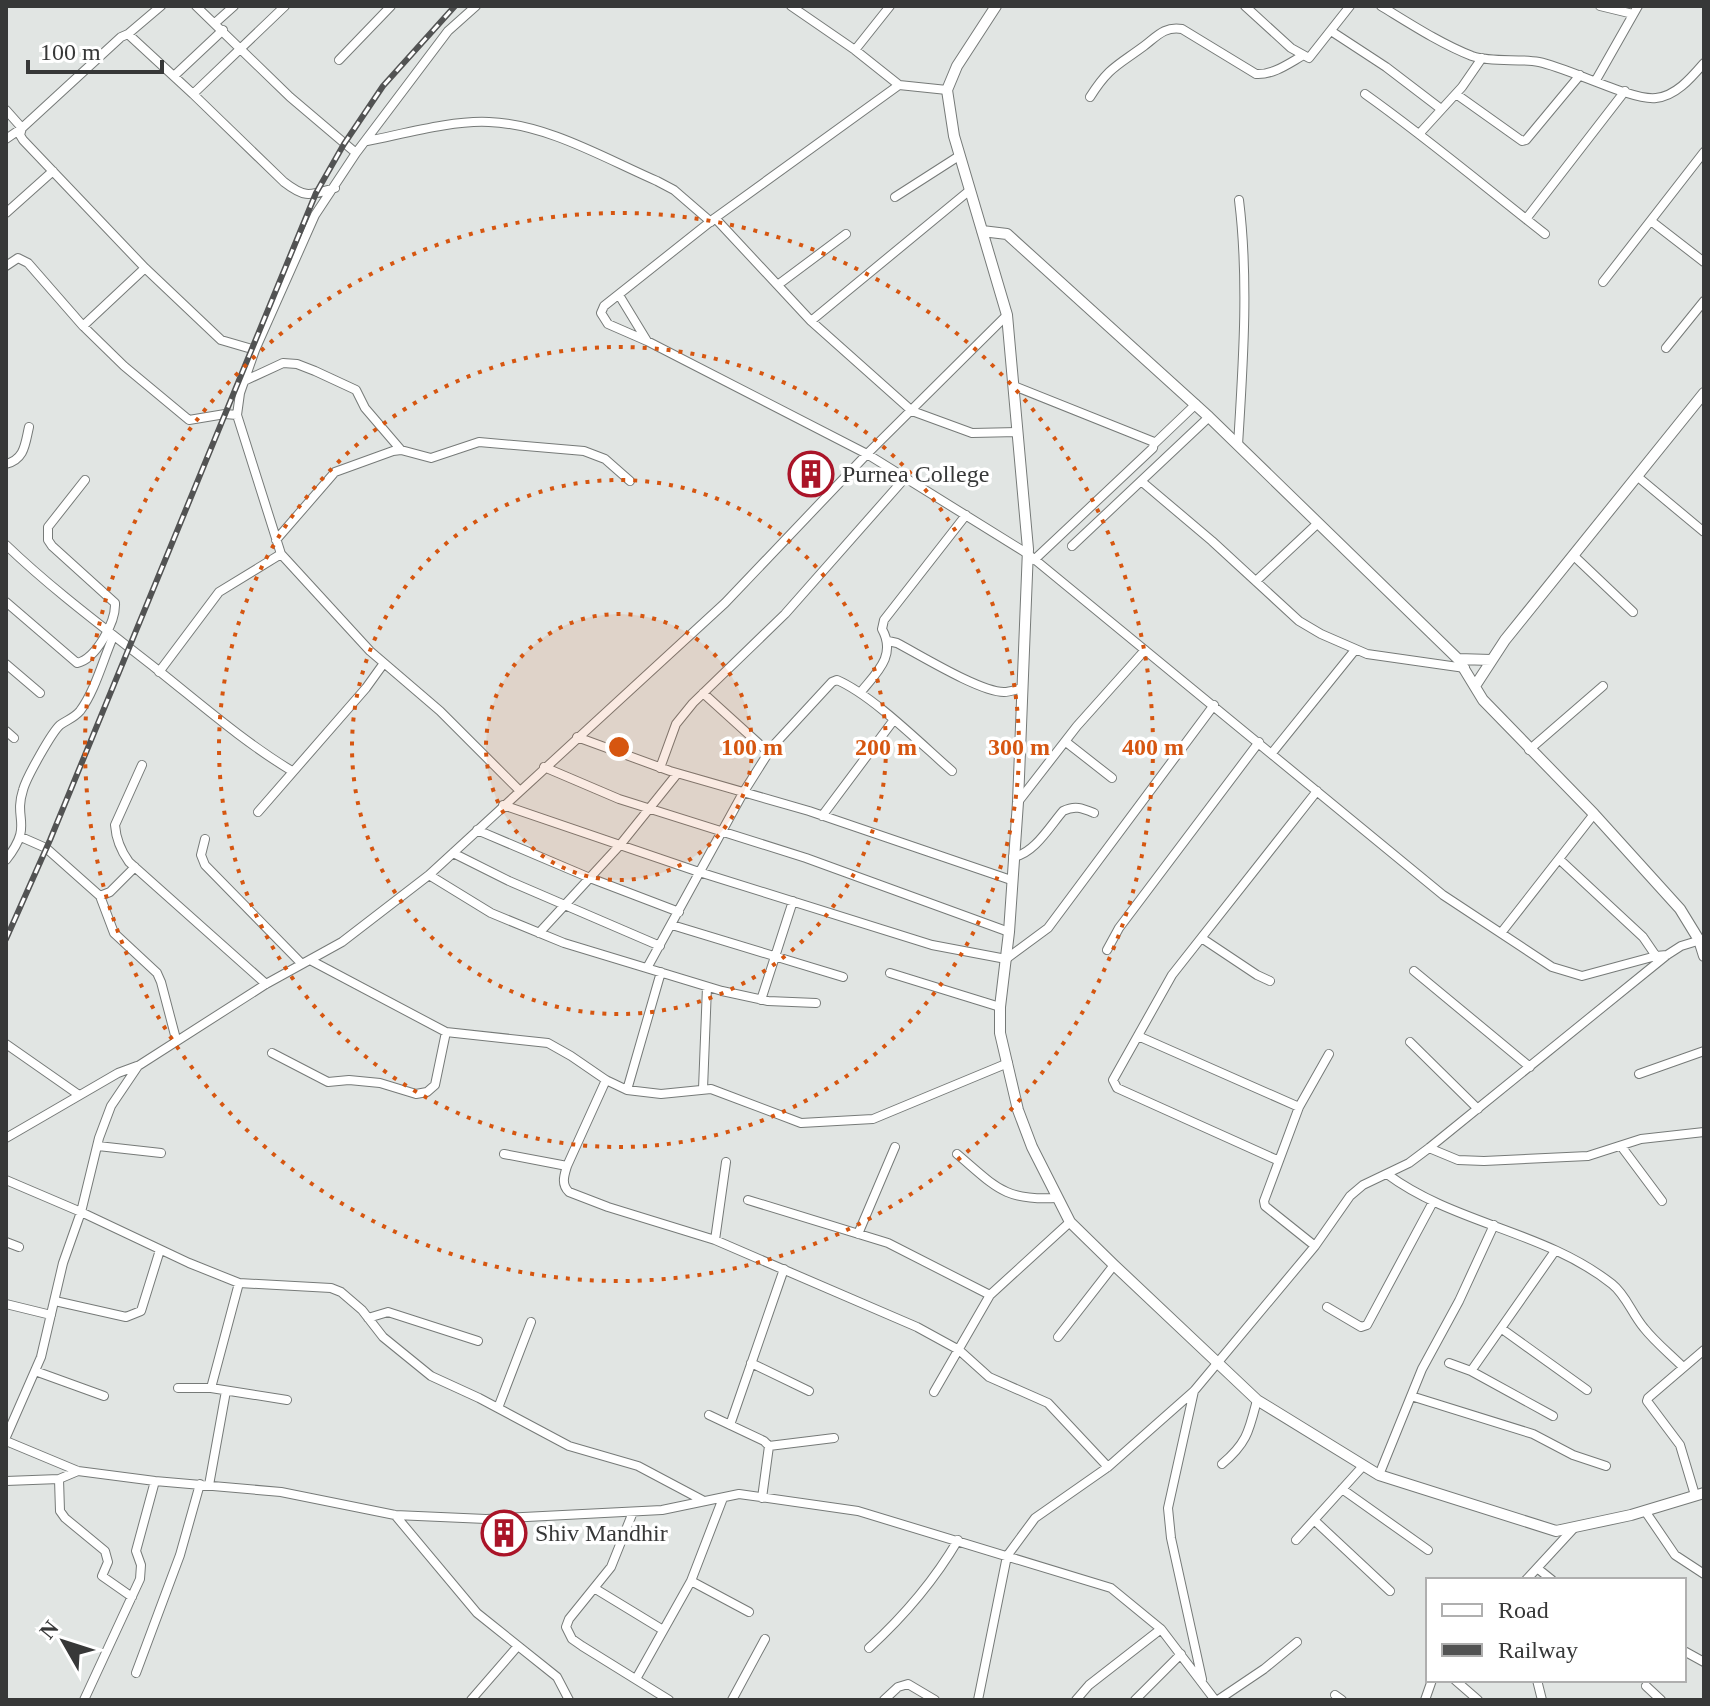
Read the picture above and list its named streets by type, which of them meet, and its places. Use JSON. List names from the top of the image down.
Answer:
{
  "places": {
    "building": ["Purnea College", "Shiv Mandhir"]
  },
  "legend": ["Road", "Railway"],
  "scale_bar": "100 m",
  "north": "top left",
  "rings": [
    "100 m",
    "200 m",
    "300 m",
    "400 m"
  ]
}
